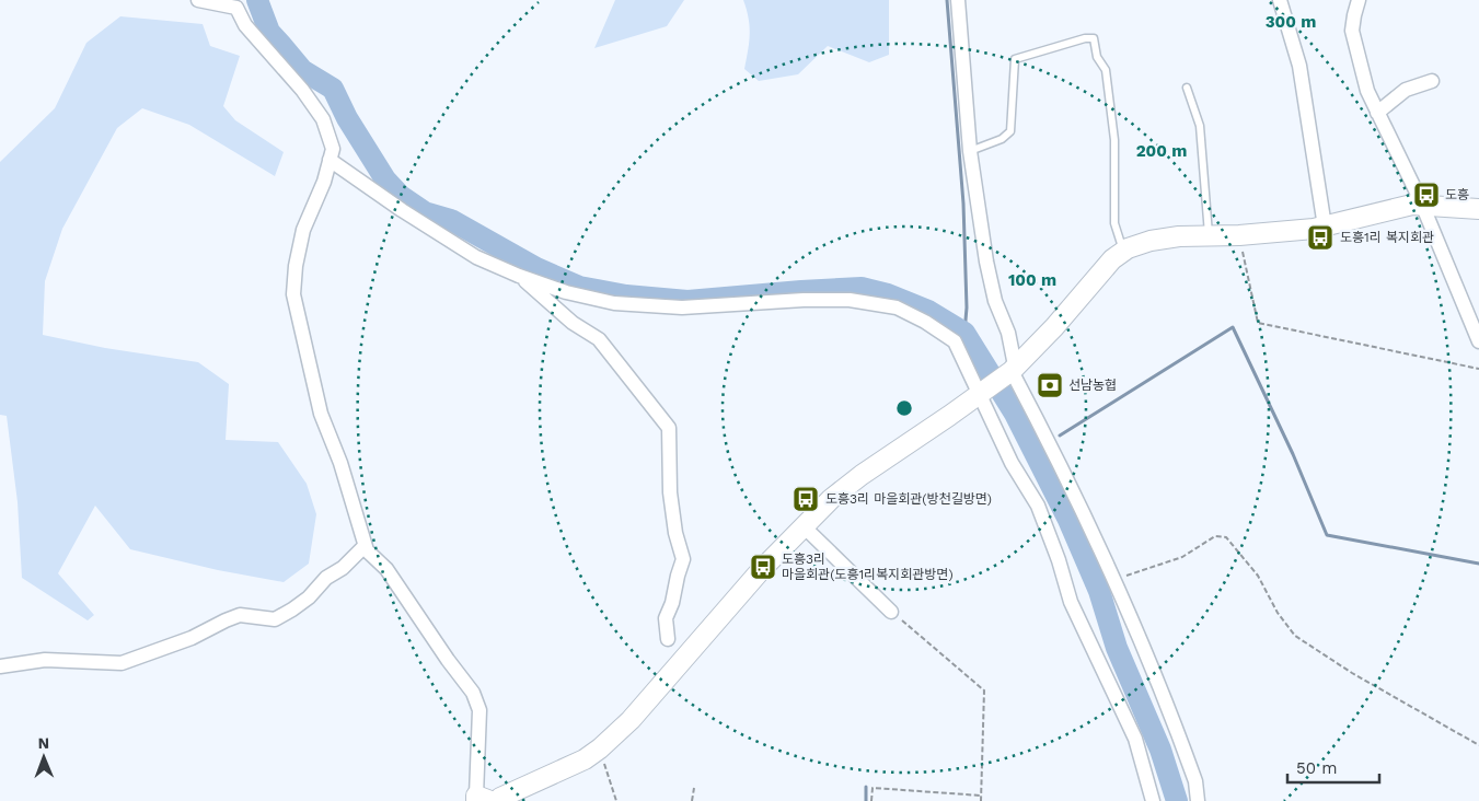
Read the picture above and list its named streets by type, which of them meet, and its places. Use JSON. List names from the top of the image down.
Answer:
{
  "places": {
    "bus stop": [
      "도흥",
      "도흥1리 복지회관",
      "도흥3리 마을회관(방천길방면)",
      "도흥3리 마을회관(도흥1리복지회관방면)"
    ],
    "bank": ["선남농협"]
  },
  "scale_bar": "50 m",
  "north": "top",
  "rings": ["300 m", "200 m", "100 m"]
}
